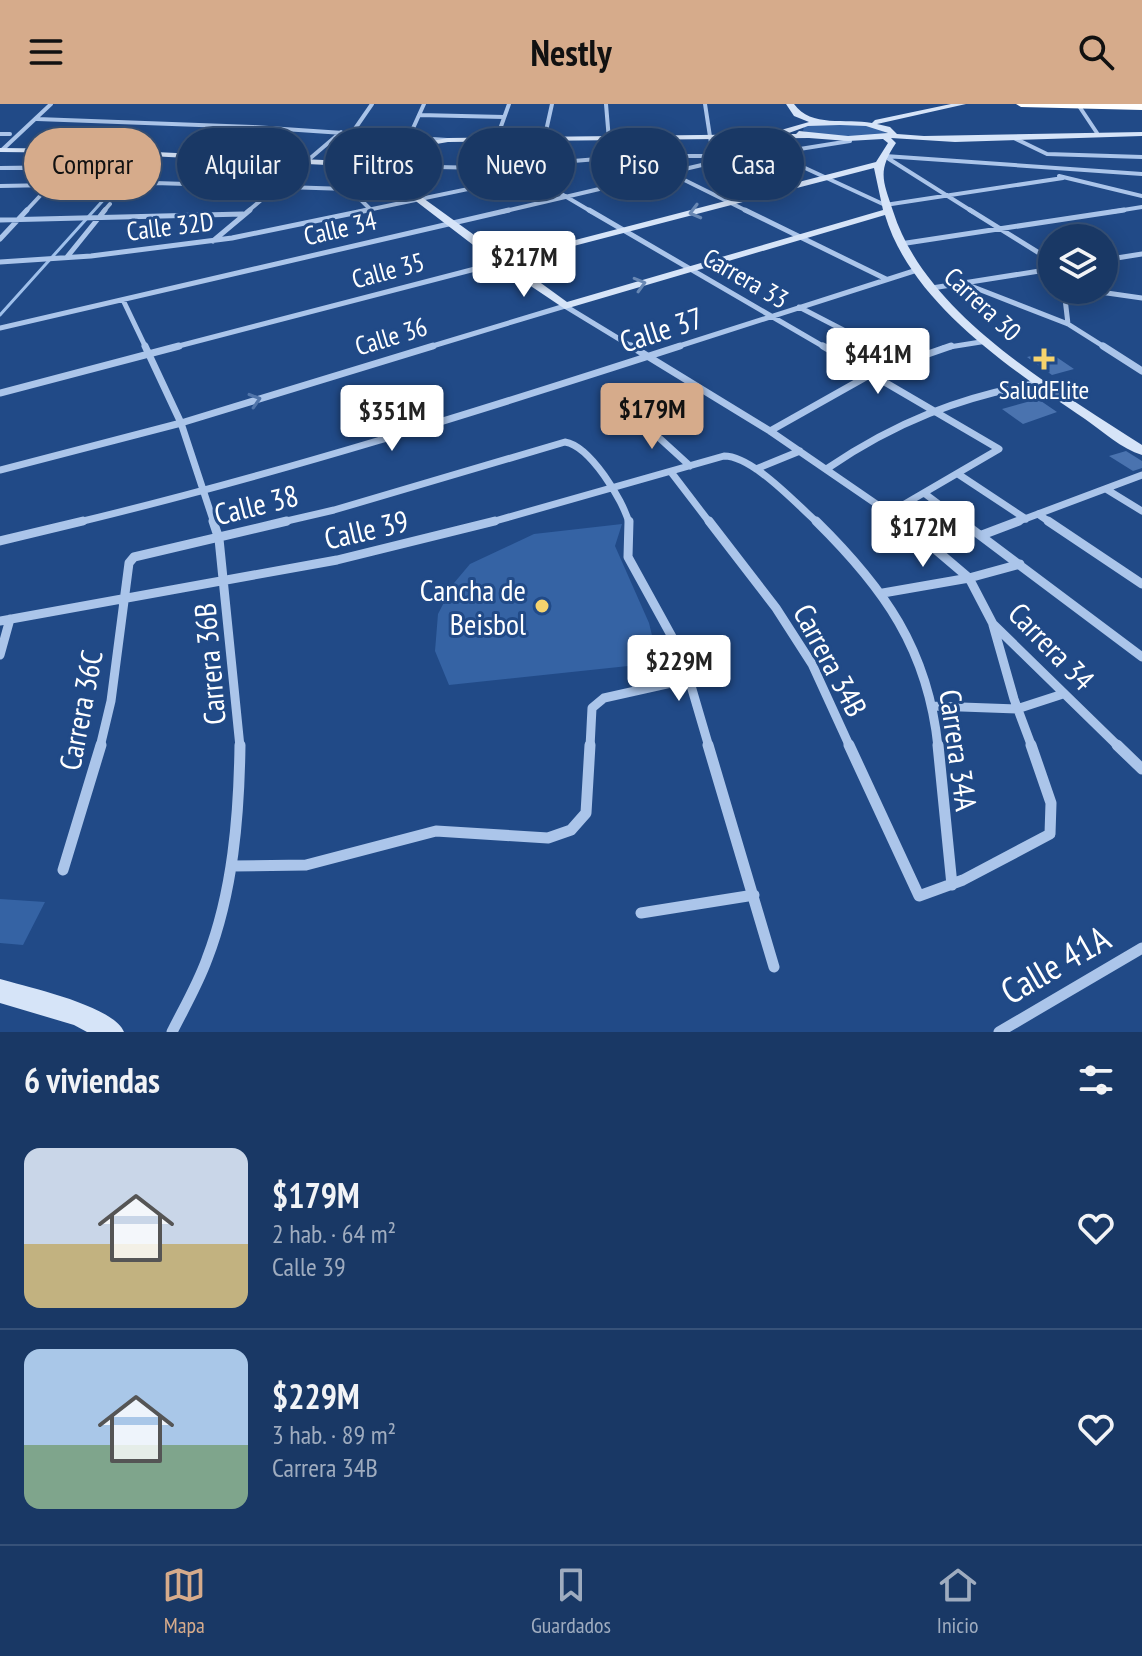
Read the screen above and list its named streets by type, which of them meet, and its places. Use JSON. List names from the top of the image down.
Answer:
{
  "streets": {
    "street": [
      "Calle 32D",
      "Calle 34",
      "Calle 35",
      "Carrera 33",
      "Carrera 30",
      "Calle 37",
      "Calle 36",
      "Calle 38",
      "Calle 39",
      "Carrera 34",
      "Carrera 34B",
      "Carrera 36B",
      "Carrera 36C",
      "Carrera 34A",
      "Calle 41A"
    ]
  },
  "crossings": [
    ["Calle 32D", "Carrera 34"],
    ["Calle 34", "Carrera 34"],
    ["Calle 34", "Carrera 36B"],
    ["Calle 35", "Carrera 33"],
    ["Calle 35", "Carrera 30"],
    ["Calle 35", "Carrera 34"],
    ["Calle 35", "Carrera 36B"],
    ["Carrera 33", "Calle 37"],
    ["Carrera 33", "Calle 36"],
    ["Carrera 30", "Calle 37"],
    ["Carrera 30", "Calle 36"],
    ["Calle 37", "Carrera 34"],
    ["Calle 37", "Carrera 36B"],
    ["Calle 36", "Carrera 34"],
    ["Calle 36", "Carrera 36B"],
    ["Calle 38", "Calle 39"],
    ["Calle 38", "Carrera 36B"],
    ["Calle 38", "Carrera 36C"],
    ["Calle 39", "Carrera 34B"],
    ["Calle 39", "Carrera 36B"],
    ["Calle 39", "Carrera 36C"],
    ["Calle 39", "Carrera 34A"],
    ["Carrera 34B", "Carrera 34A"]
  ],
  "one_way": ["Calle 36"],
  "places": {
    "health": ["SaludElite"],
    "other": ["Cancha de Beisbol"]
  },
  "page": {
    "header": "Nestly",
    "chip": [
      "Comprar",
      "Alquilar",
      "Filtros",
      "Nuevo",
      "Piso",
      "Casa"
    ],
    "price": [
      "$217M",
      "$441M",
      "$179M",
      "$351M",
      "$172M",
      "$229M"
    ],
    "heading": "6 viviendas",
    "list": [
      {
        "name": "$179M",
        "note": "2 hab. · 64 m² · Calle 39"
      },
      {
        "name": "$229M",
        "note": "3 hab. · 89 m² · Carrera 34B"
      }
    ],
    "tabs": ["Mapa", "Guardados", "Inicio"]
  }
}
